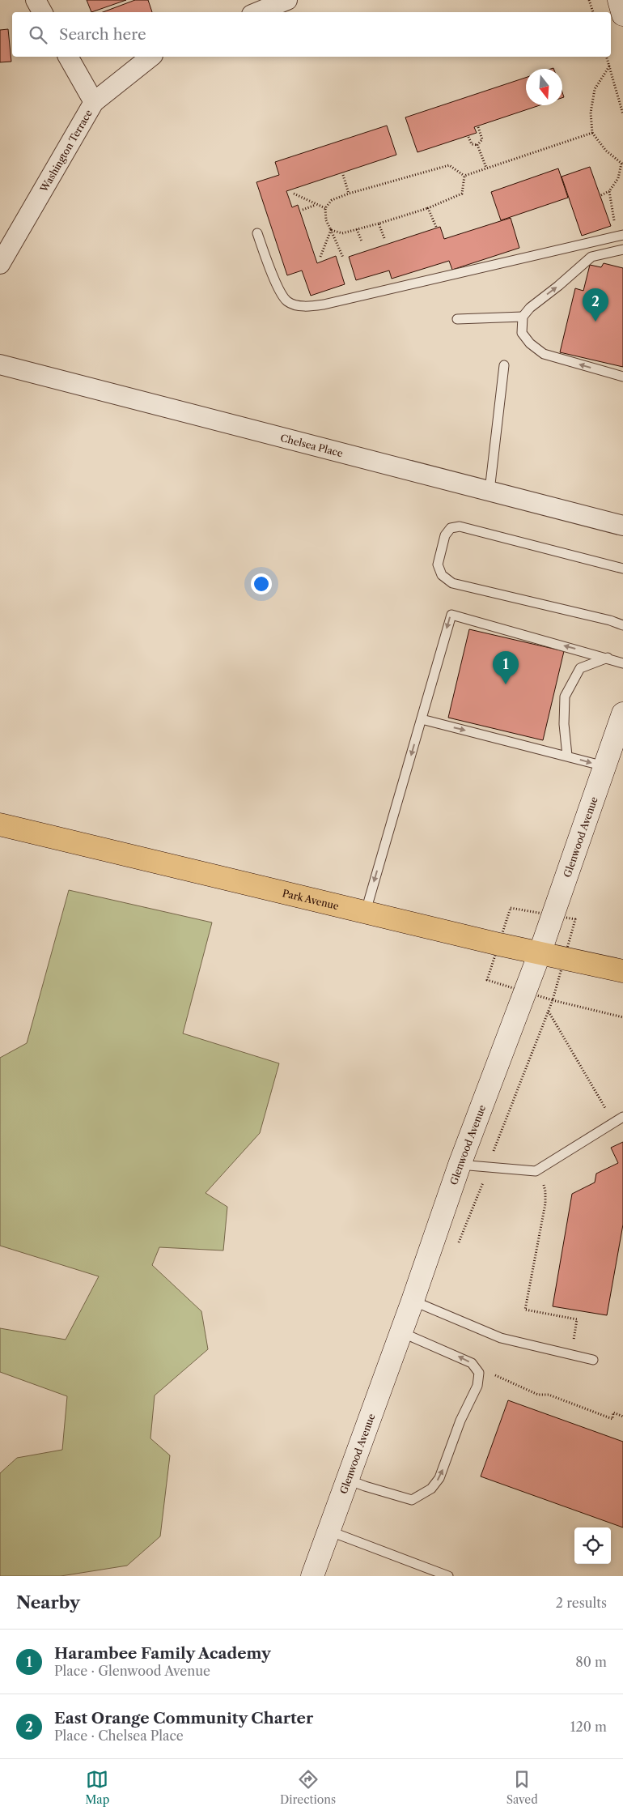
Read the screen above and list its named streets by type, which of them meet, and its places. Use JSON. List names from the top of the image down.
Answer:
{
  "streets": {
    "main road": ["Park Avenue"],
    "street": ["Washington Terrace", "Chelsea Place", "Glenwood Avenue"]
  },
  "crossings": [
    ["Glenwood Avenue", "Park Avenue"]
  ],
  "north": "bottom",
  "page": {
    "search": "Search here",
    "pins": ["2", "1"],
    "heading": ["Nearby", "2 results"],
    "list": [
      {
        "mark": "1",
        "name": "Harambee Family Academy",
        "note": "Place · Glenwood Avenue",
        "value": "80 m"
      },
      {
        "mark": "2",
        "name": "East Orange Community Charter",
        "note": "Place · Chelsea Place",
        "value": "120 m"
      }
    ],
    "nav": ["Map", "Directions", "Saved"]
  }
}
